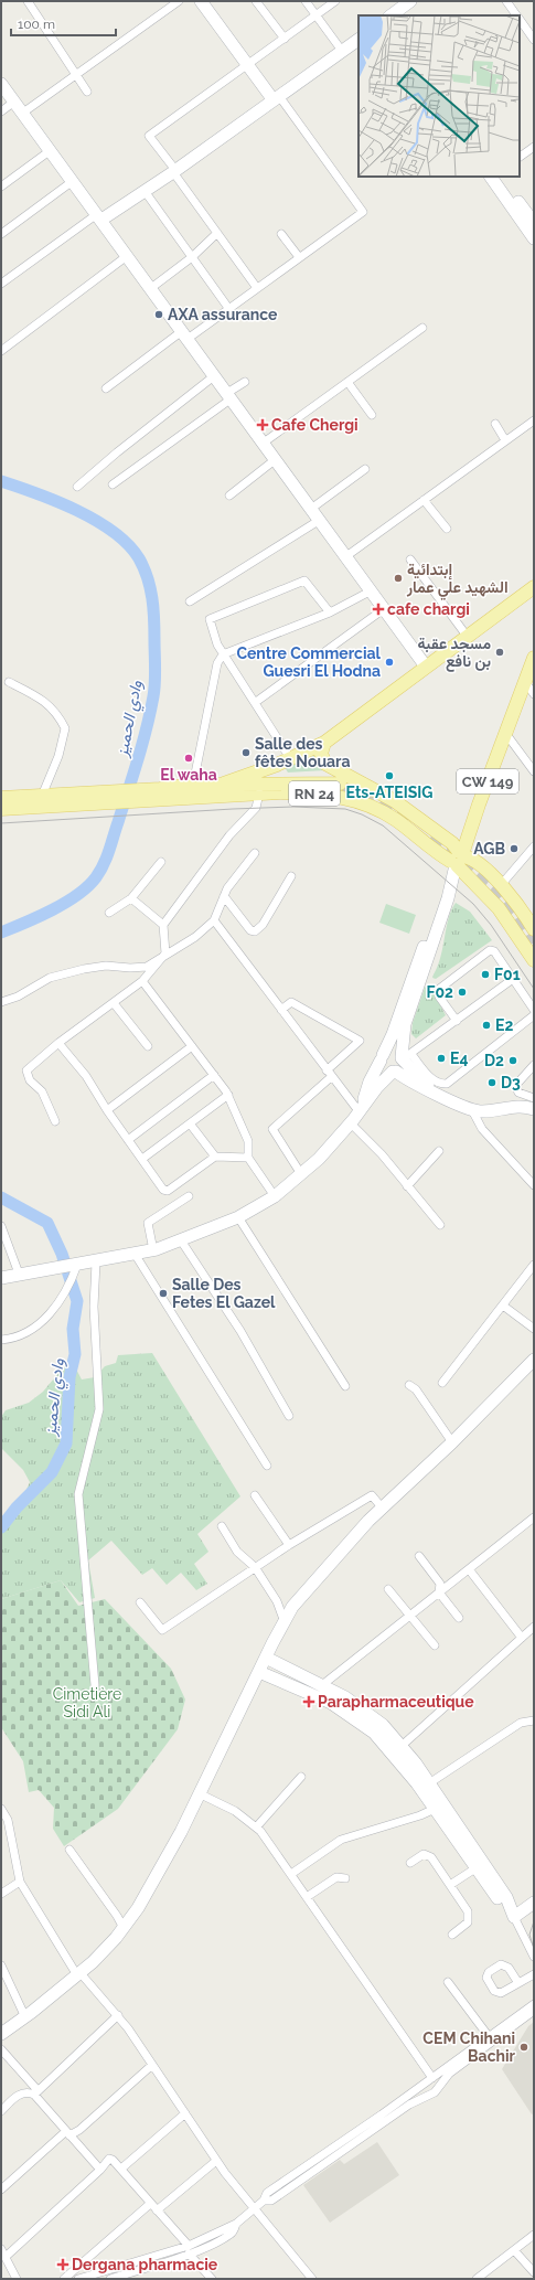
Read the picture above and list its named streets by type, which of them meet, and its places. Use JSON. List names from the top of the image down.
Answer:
{
  "streets": {
    "main road": ["CW 149", "RN 24"]
  },
  "water": ["وادي الحميز"],
  "parks": ["Cimetière Sidi Ali"],
  "places": {
    "other": [
      "AXA assurance",
      "إبتدائية الشهيد علي عمار",
      "مسجد عقبة بن نافع",
      "Centre Commercial Guesri El Hodna",
      "Salle des fêtes Nouara",
      "El waha",
      "Ets-ATEISIG",
      "AGB",
      "F01",
      "F02",
      "E2",
      "E4",
      "D2",
      "D3",
      "Salle Des Fetes El Gazel",
      "CEM Chihani Bachir"
    ],
    "health": [
      "Cafe Chergi",
      "cafe chargi",
      "Parapharmaceutique",
      "Dergana pharmacie"
    ]
  },
  "scale_bar": "100 m"
}
